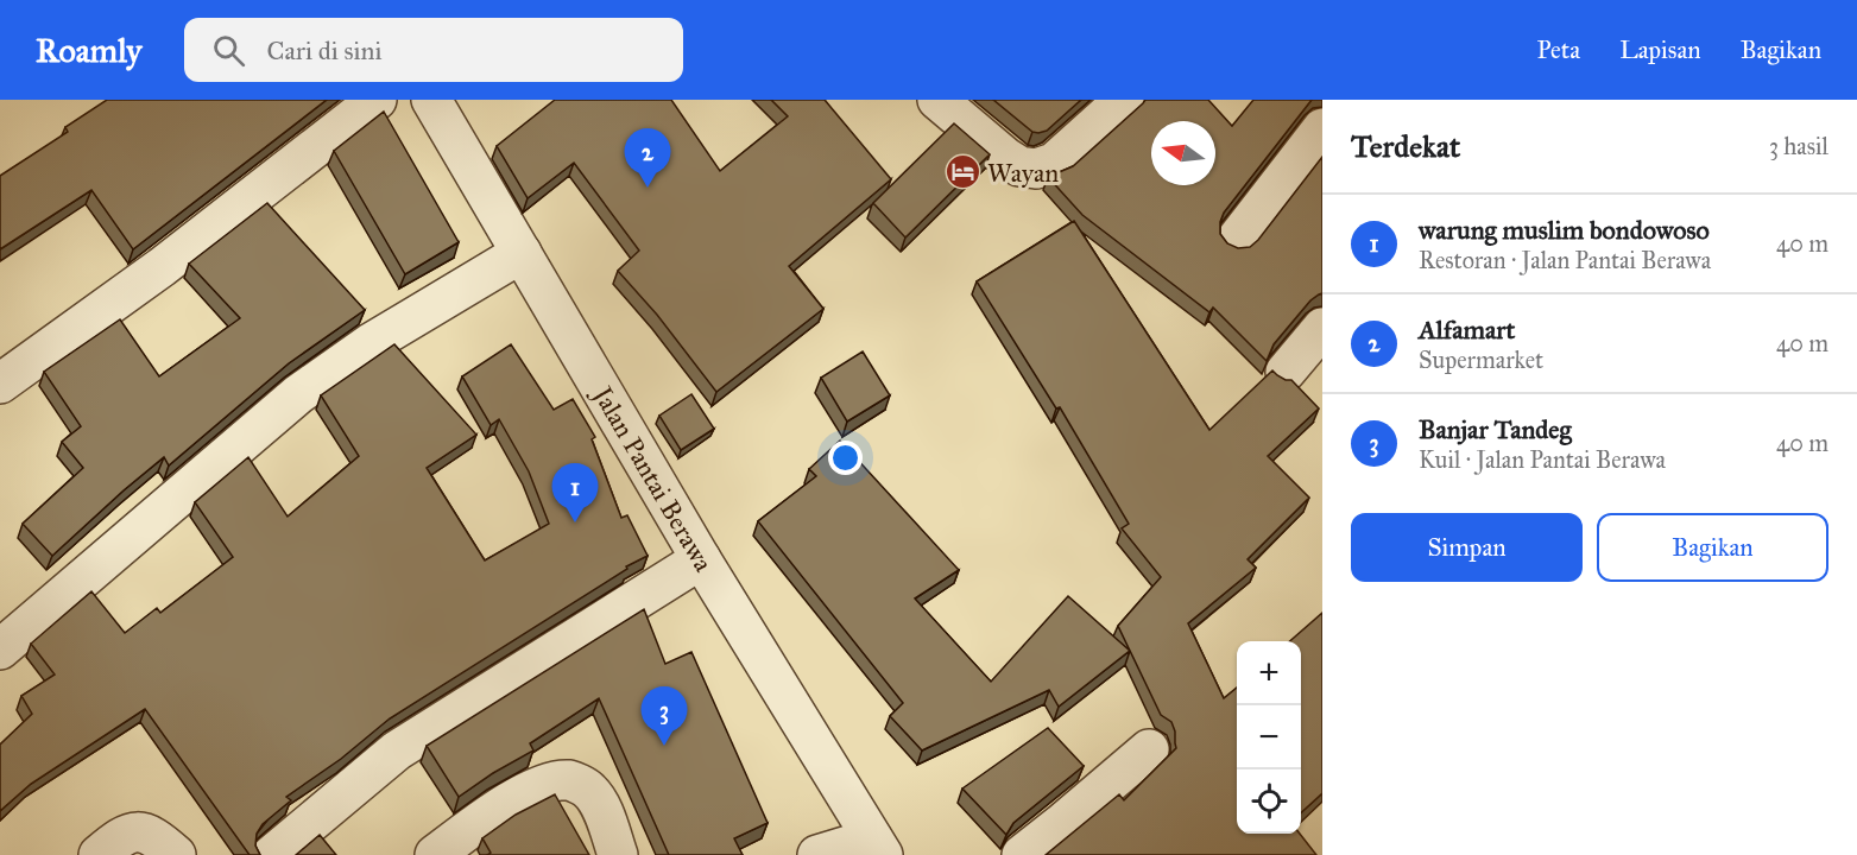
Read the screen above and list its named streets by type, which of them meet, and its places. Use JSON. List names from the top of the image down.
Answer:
{
  "streets": {
    "street": ["Jalan Pantai Berawa"]
  },
  "places": {
    "hotel": ["Wayan"]
  },
  "north": "left",
  "page": {
    "header": "Roamly",
    "search": "Cari di sini",
    "nav": ["Peta", "Lapisan", "Bagikan"],
    "heading": ["Terdekat", "3 hasil"],
    "pins": ["2", "1", "3"],
    "list": [
      {
        "mark": "1",
        "name": "warung muslim bondowoso",
        "note": "Restoran · Jalan Pantai Berawa",
        "value": "40 m"
      },
      {
        "mark": "2",
        "name": "Alfamart",
        "note": "Supermarket",
        "value": "40 m"
      },
      {
        "mark": "3",
        "name": "Banjar Tandeg",
        "note": "Kuil · Jalan Pantai Berawa",
        "value": "40 m"
      }
    ],
    "buttons": ["Simpan", "Bagikan"],
    "map_buttons": ["+", "−"]
  }
}
